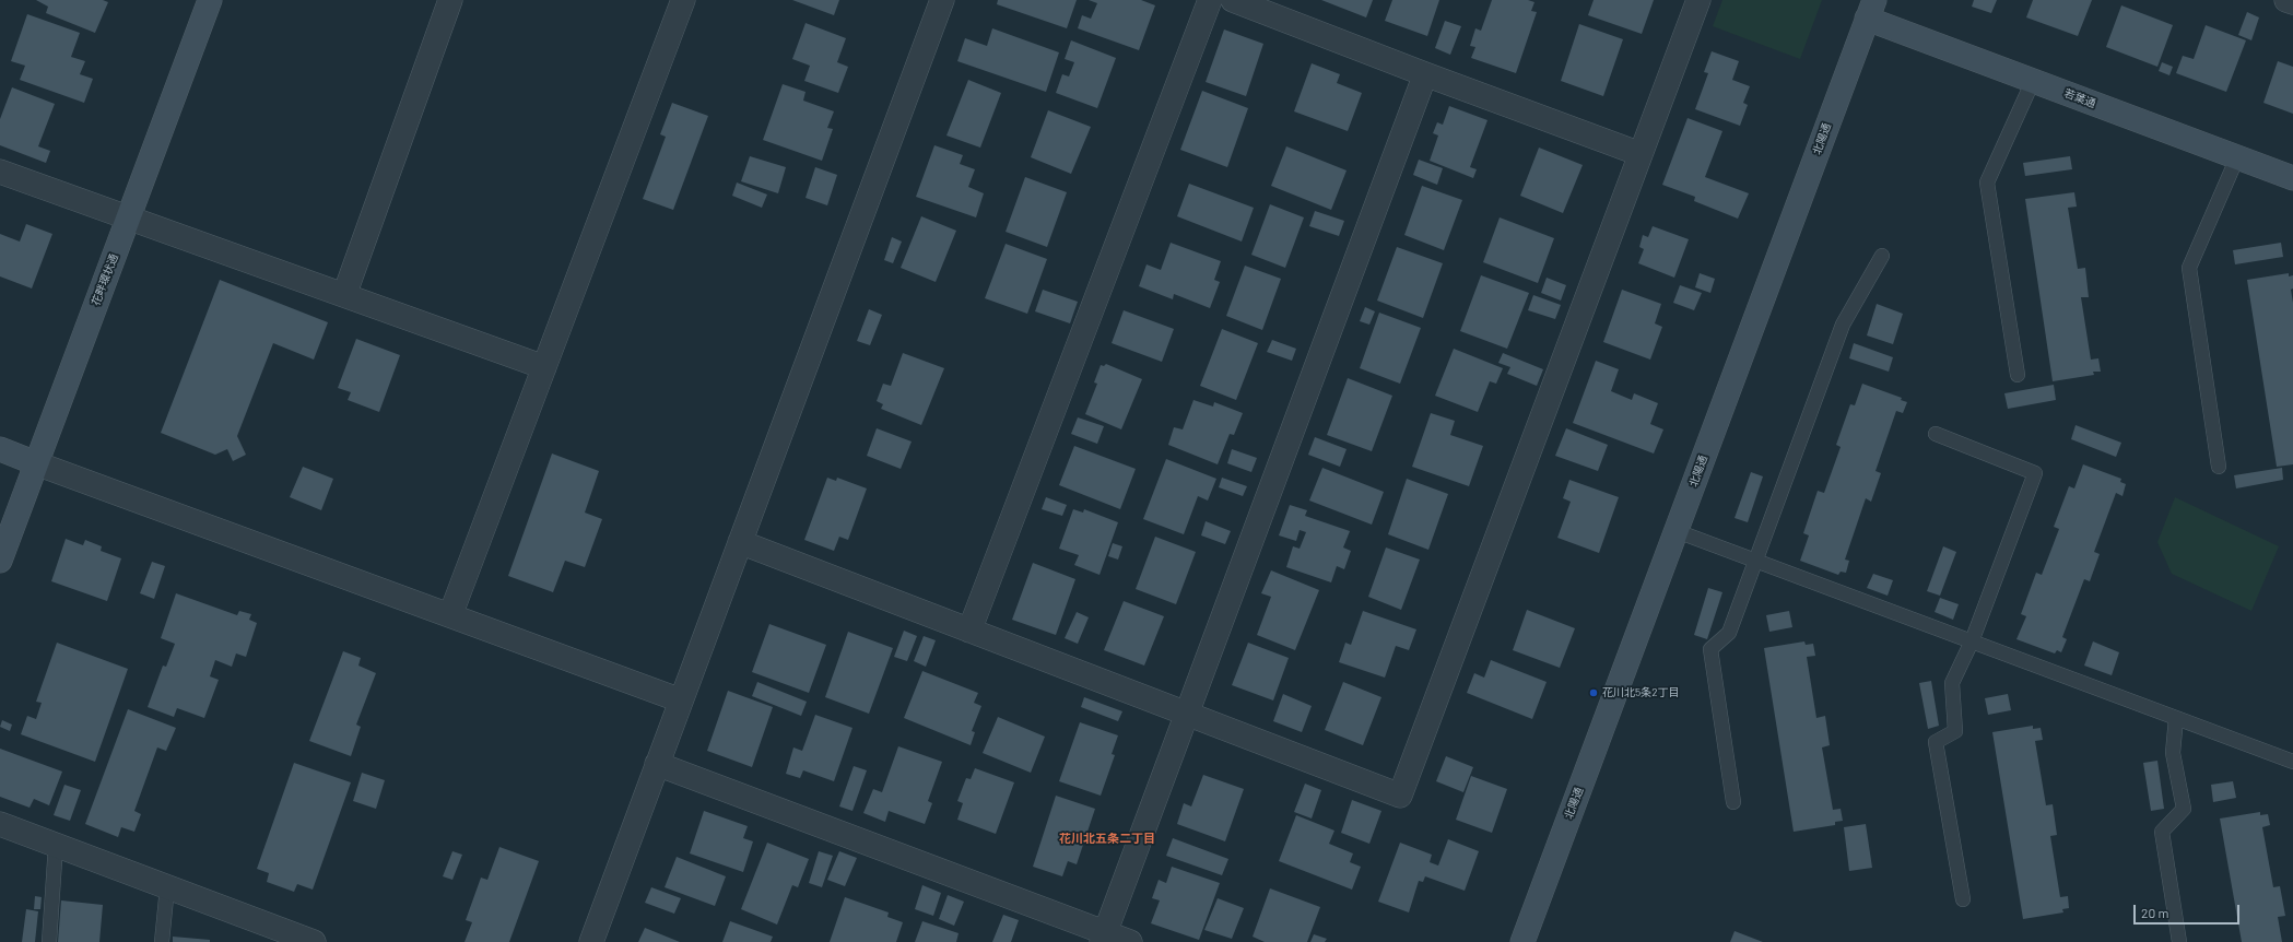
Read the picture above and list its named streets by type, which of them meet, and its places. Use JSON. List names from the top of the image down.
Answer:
{
  "streets": {
    "street": ["若葉通", "北陽通", "花畔環状通"]
  },
  "crossings": [
    ["若葉通", "北陽通"]
  ],
  "districts": ["花川北五条二丁目"],
  "places": ["花川北5条2丁目"],
  "scale_bar": "20 m"
}
